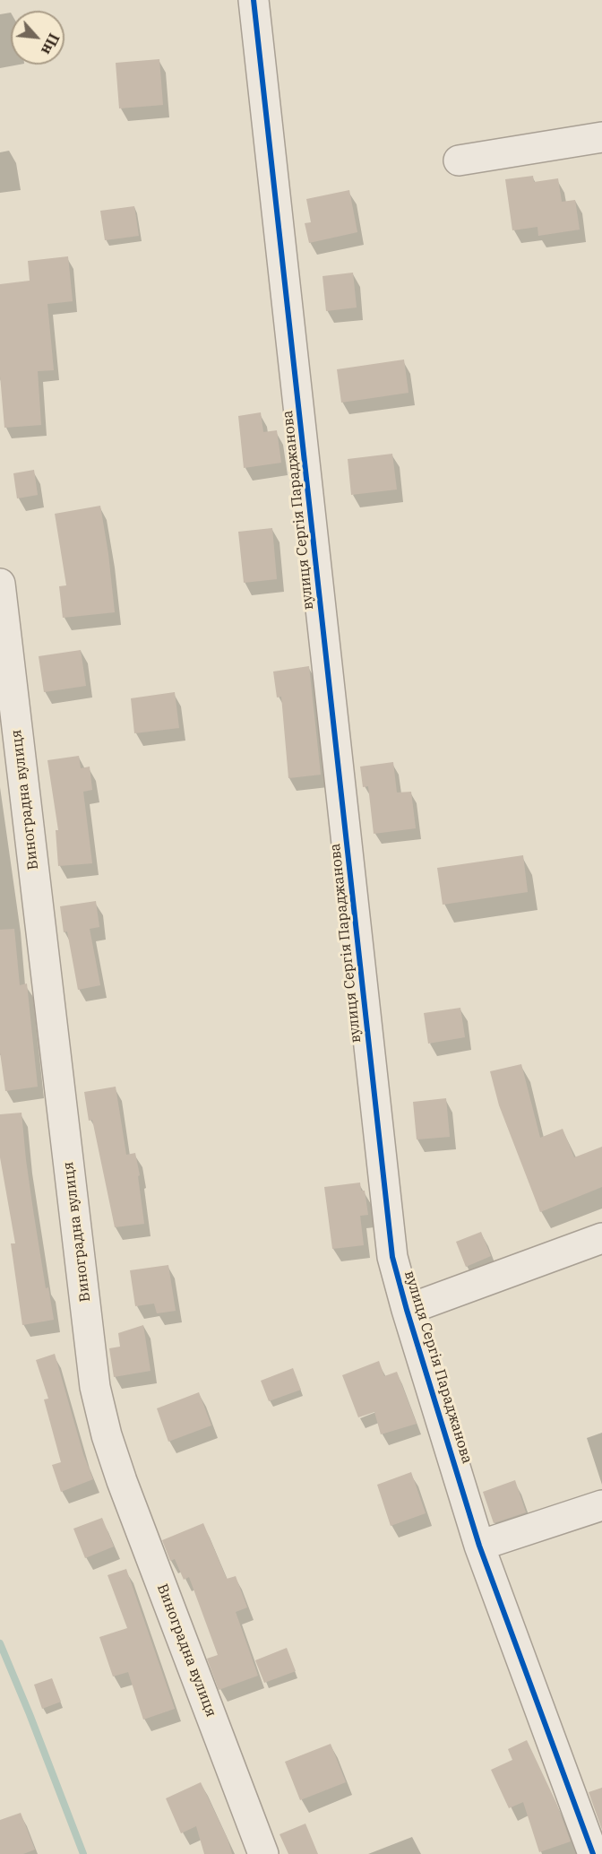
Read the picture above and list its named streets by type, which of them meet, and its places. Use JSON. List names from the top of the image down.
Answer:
{
  "streets": {
    "street": ["вулиця Сергія Параджанова", "Виноградна вулиця"]
  },
  "north": "bottom right"
}
